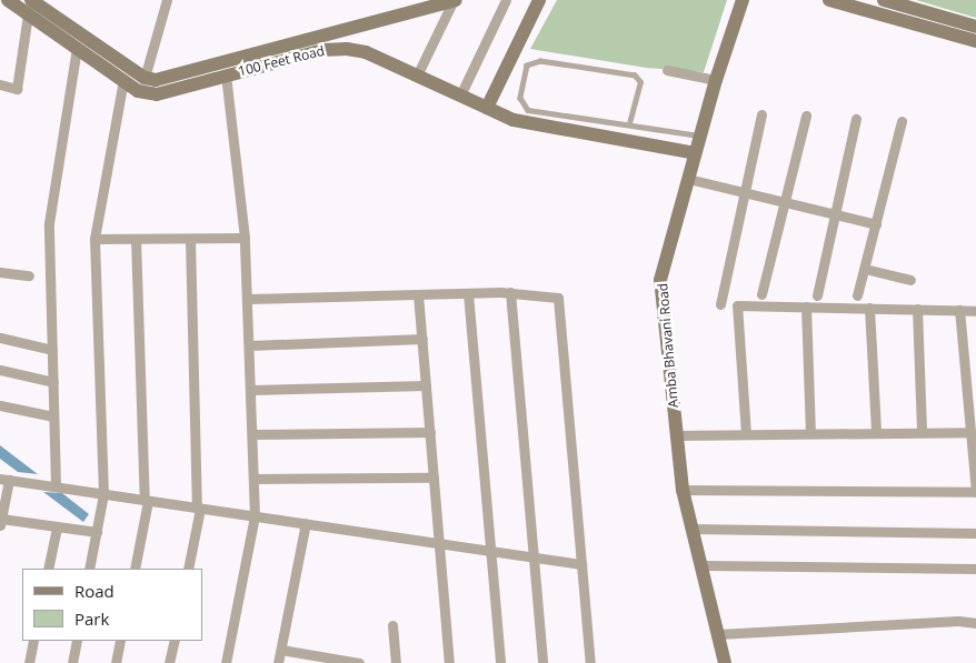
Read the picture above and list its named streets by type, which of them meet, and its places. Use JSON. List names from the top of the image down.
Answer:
{
  "streets": {
    "main road": ["100 Feet Road", "Amba Bhavani Road"]
  },
  "crossings": [
    ["100 Feet Road", "Amba Bhavani Road"]
  ],
  "legend": ["Road", "Park"]
}
